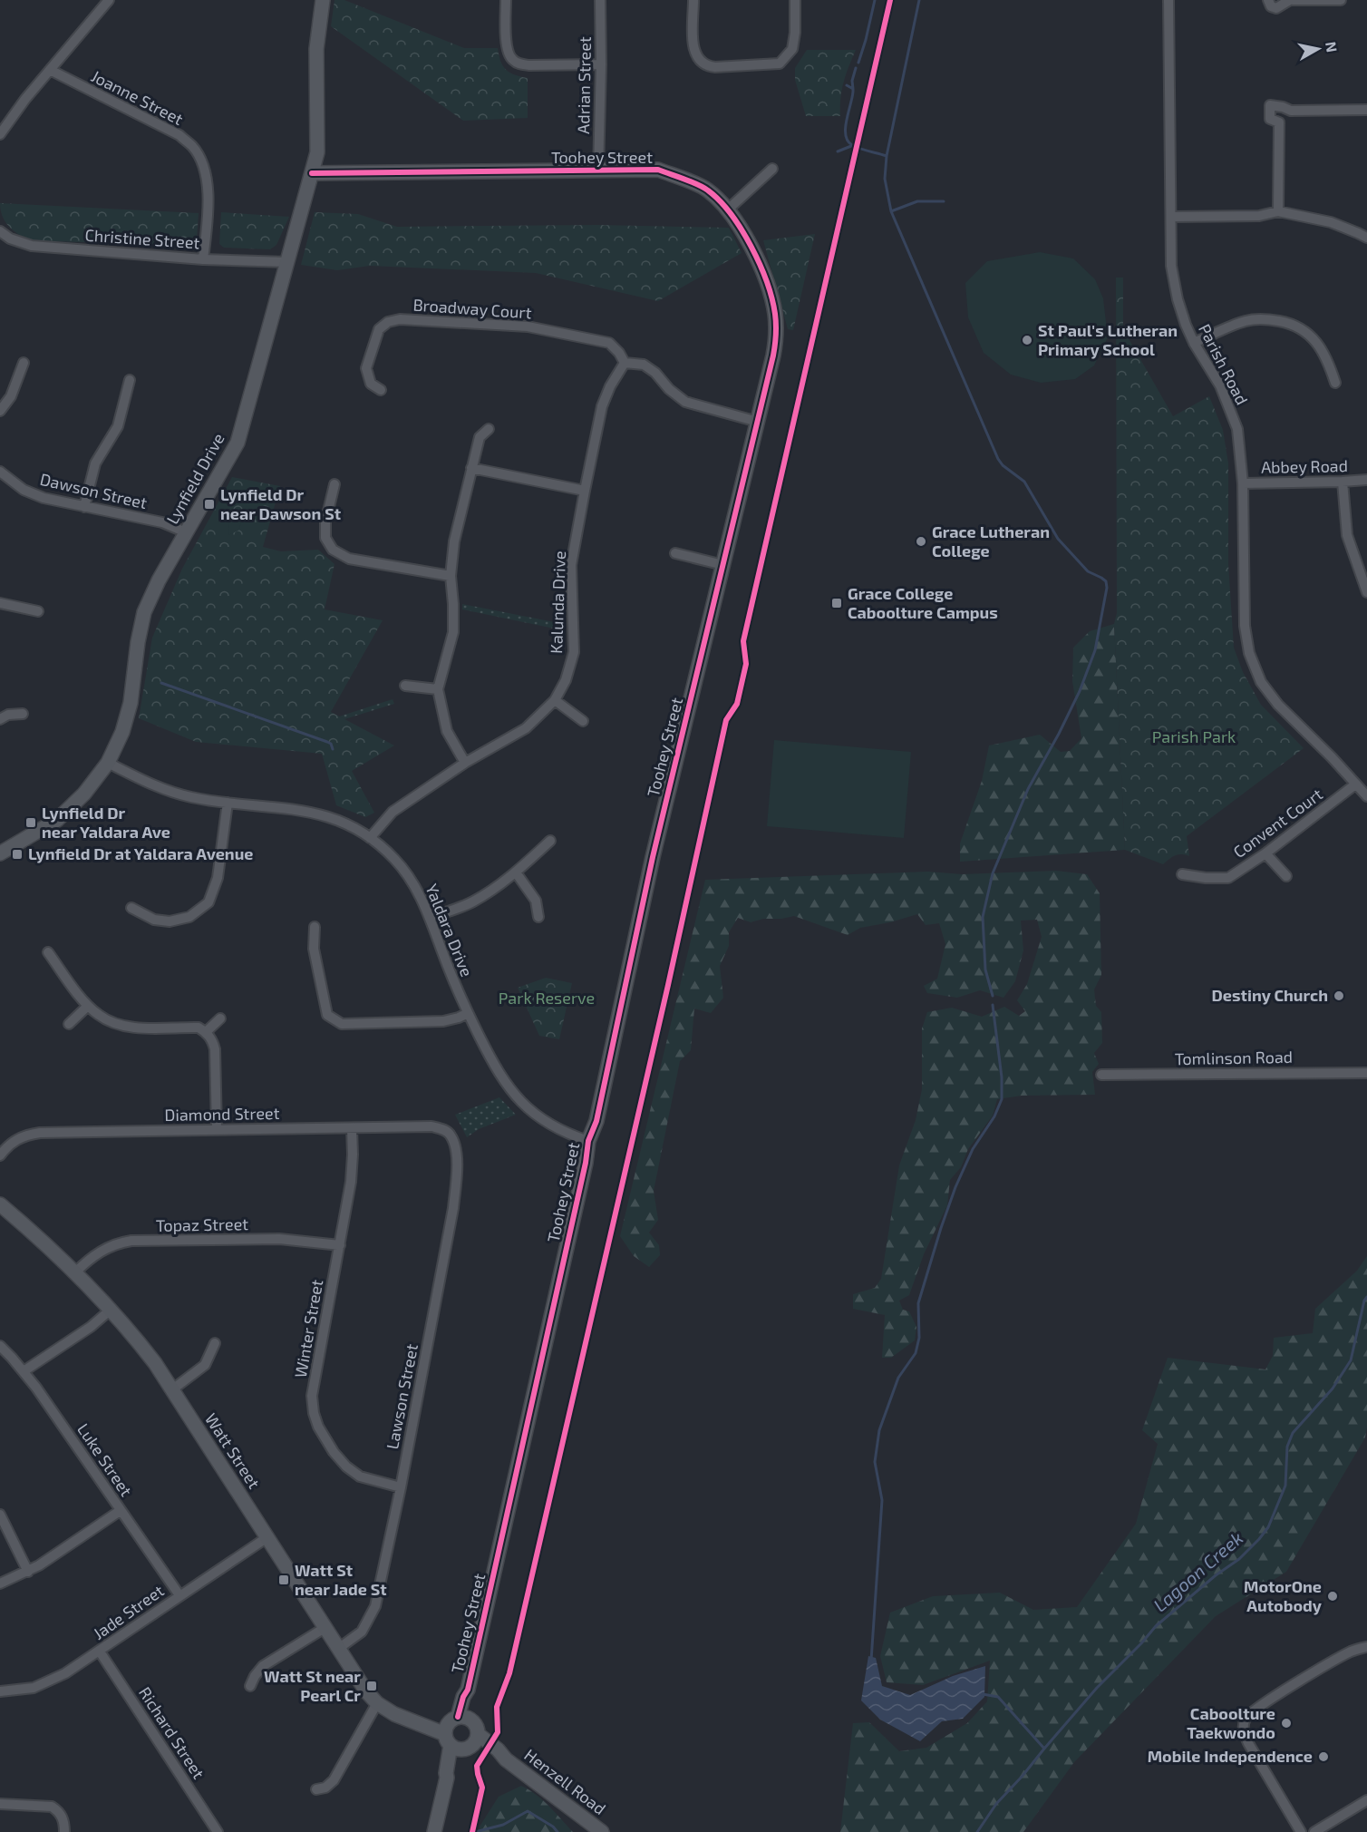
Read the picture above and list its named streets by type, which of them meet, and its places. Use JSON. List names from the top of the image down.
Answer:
{
  "streets": {
    "street": [
      "Adrian Street",
      "Joanne Street",
      "Toohey Street",
      "Christine Street",
      "Broadway Court",
      "Parish Road",
      "Abbey Road",
      "Lynfield Drive",
      "Dawson Street",
      "Kalunda Drive",
      "Convent Court",
      "Yaldara Drive",
      "Tomlinson Road",
      "Diamond Street",
      "Topaz Street",
      "Winter Street",
      "Lawson Street",
      "Watt Street",
      "Luke Street",
      "Jade Street",
      "Richard Street",
      "Henzell Road"
    ]
  },
  "crossings": [
    ["Adrian Street", "Toohey Street"],
    ["Joanne Street", "Christine Street"],
    ["Toohey Street", "Lynfield Drive"],
    ["Toohey Street", "Yaldara Drive"],
    ["Toohey Street", "Watt Street"],
    ["Christine Street", "Lynfield Drive"],
    ["Broadway Court", "Kalunda Drive"],
    ["Parish Road", "Abbey Road"],
    ["Parish Road", "Convent Court"],
    ["Lynfield Drive", "Dawson Street"],
    ["Lynfield Drive", "Yaldara Drive"],
    ["Kalunda Drive", "Yaldara Drive"],
    ["Diamond Street", "Winter Street"],
    ["Diamond Street", "Lawson Street"],
    ["Topaz Street", "Winter Street"],
    ["Topaz Street", "Watt Street"],
    ["Winter Street", "Lawson Street"],
    ["Lawson Street", "Watt Street"],
    ["Watt Street", "Jade Street"],
    ["Luke Street", "Jade Street"],
    ["Jade Street", "Richard Street"]
  ],
  "water": ["Lagoon Creek"],
  "parks": ["Parish Park", "Park Reserve"],
  "places": {
    "other": [
      "St Paul's Lutheran Primary School",
      "Grace Lutheran College",
      "Destiny Church",
      "MotorOne Autobody",
      "Caboolture Taekwondo",
      "Mobile Independence"
    ],
    "transit": [
      "Lynfield Dr near Dawson St",
      "Grace College Caboolture Campus",
      "Lynfield Dr near Yaldara Ave",
      "Lynfield Dr at Yaldara Avenue",
      "Watt St near Jade St",
      "Watt St near Pearl Cr"
    ]
  },
  "north": "right"
}
